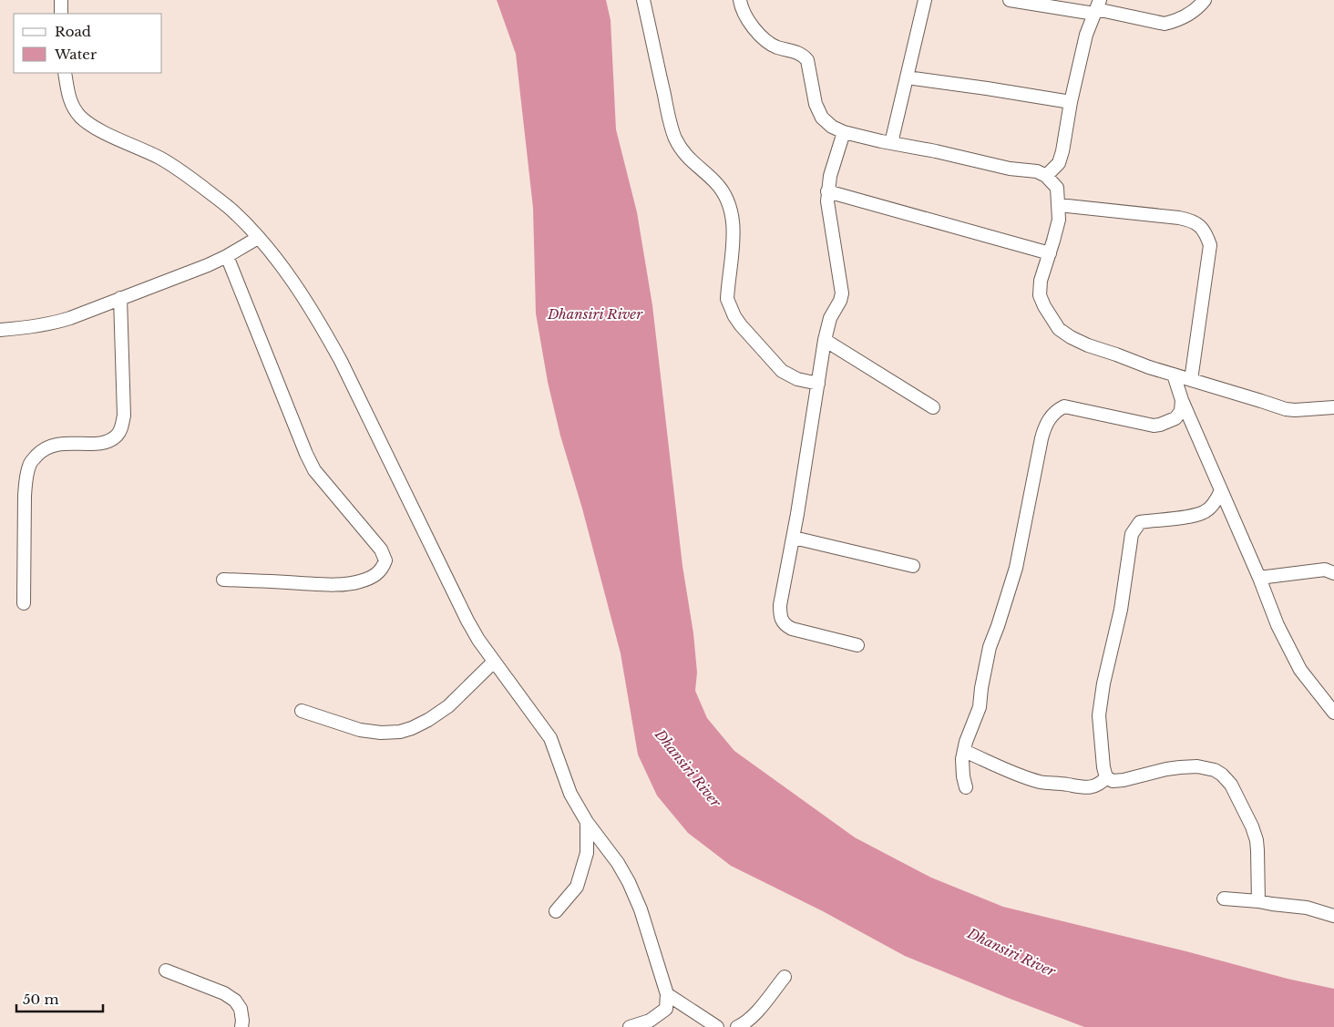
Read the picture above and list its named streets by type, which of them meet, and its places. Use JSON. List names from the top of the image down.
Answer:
{
  "water": ["Dhansiri River"],
  "legend": ["Road", "Water"],
  "scale_bar": "50 m"
}
